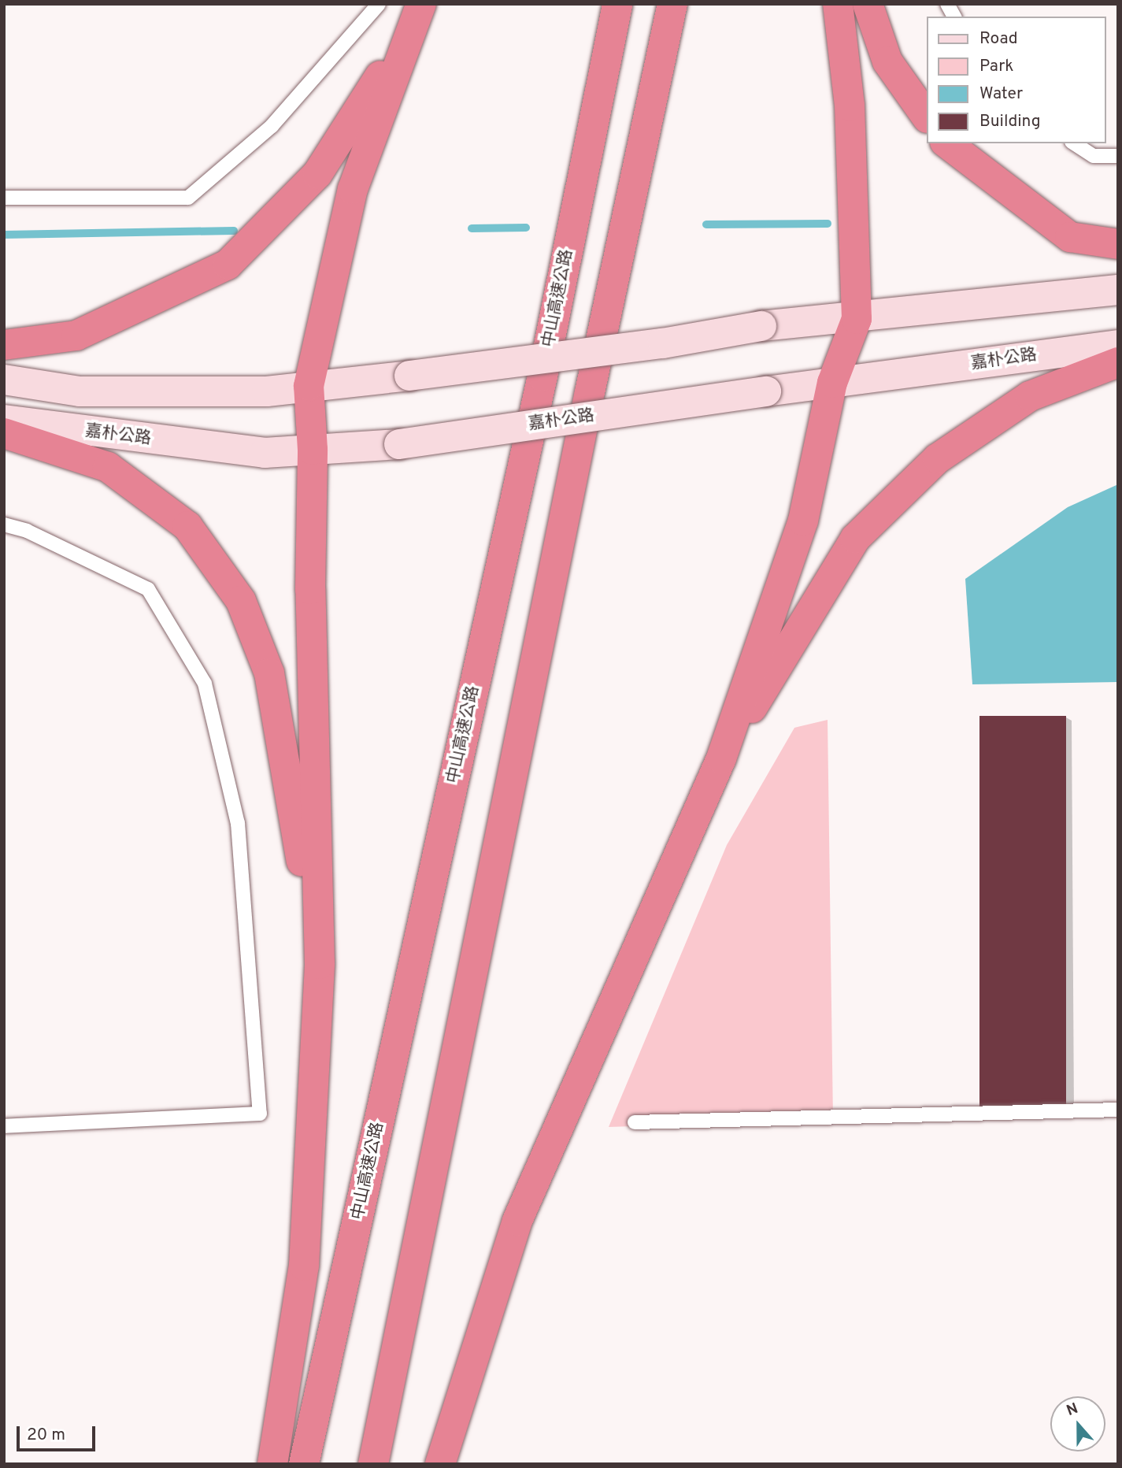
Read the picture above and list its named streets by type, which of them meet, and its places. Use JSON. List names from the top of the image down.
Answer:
{
  "streets": {
    "highway": ["中山高速公路"],
    "main road": ["嘉朴公路"]
  },
  "legend": [
    "Road",
    "Park",
    "Water",
    "Building"
  ],
  "scale_bar": "20 m",
  "north": "top"
}
